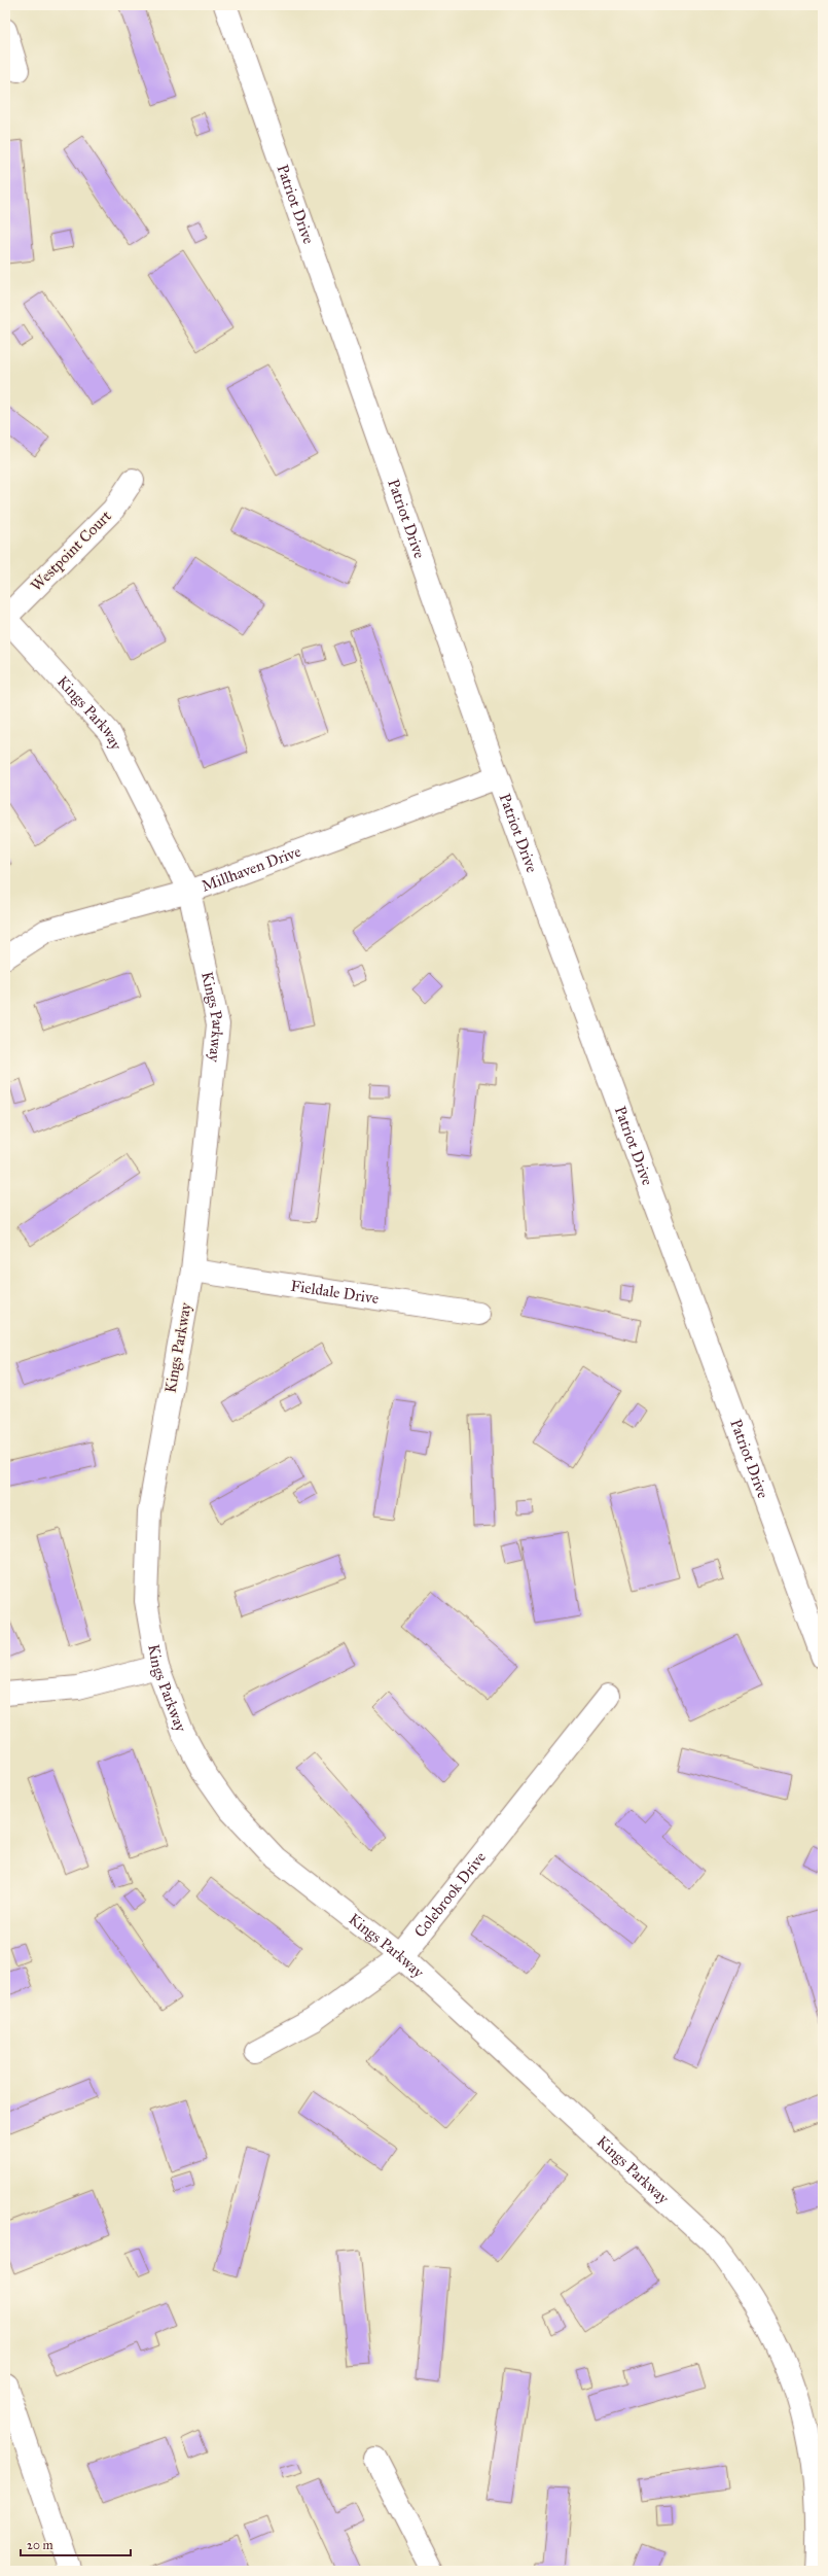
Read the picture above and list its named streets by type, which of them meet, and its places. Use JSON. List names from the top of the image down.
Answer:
{
  "streets": {
    "street": [
      "Patriot Drive",
      "Westpoint Court",
      "Kings Parkway",
      "Millhaven Drive",
      "Fieldale Drive",
      "Colebrook Drive"
    ]
  },
  "crossings": [
    ["Patriot Drive", "Millhaven Drive"],
    ["Westpoint Court", "Kings Parkway"],
    ["Kings Parkway", "Millhaven Drive"],
    ["Kings Parkway", "Fieldale Drive"],
    ["Kings Parkway", "Colebrook Drive"]
  ],
  "scale_bar": "20 m"
}
